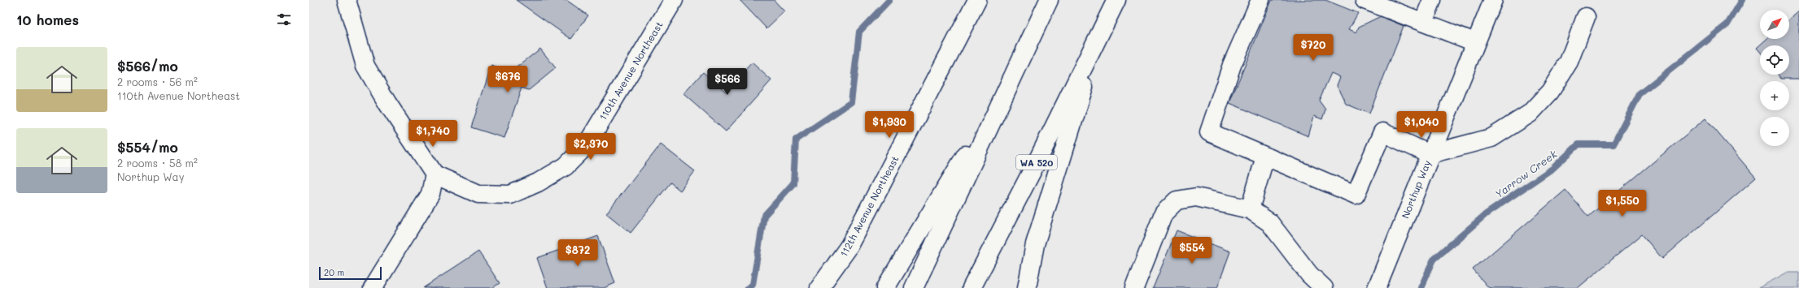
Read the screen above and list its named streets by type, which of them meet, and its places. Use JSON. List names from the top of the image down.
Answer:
{
  "streets": {
    "main road": [
      "110th Avenue Northeast",
      "WA 520",
      "Northup Way",
      "112th Avenue Northeast"
    ]
  },
  "water": ["Yarrow Creek"],
  "scale_bar": "20 m",
  "north": "top right",
  "page": {
    "heading": "10 homes",
    "map_buttons": ["+", "−"],
    "price": [
      "$720",
      "$676",
      "$566",
      "$1,930",
      "$1,040",
      "$1,740",
      "$2,370",
      "$1,550",
      "$554",
      "$872"
    ],
    "list": [
      {
        "name": "$566/mo",
        "note": "2 rooms · 56 m² · 110th Avenue Northeast"
      },
      {
        "name": "$554/mo",
        "note": "2 rooms · 58 m² · Northup Way"
      }
    ],
    "scale": "20 m"
  }
}
